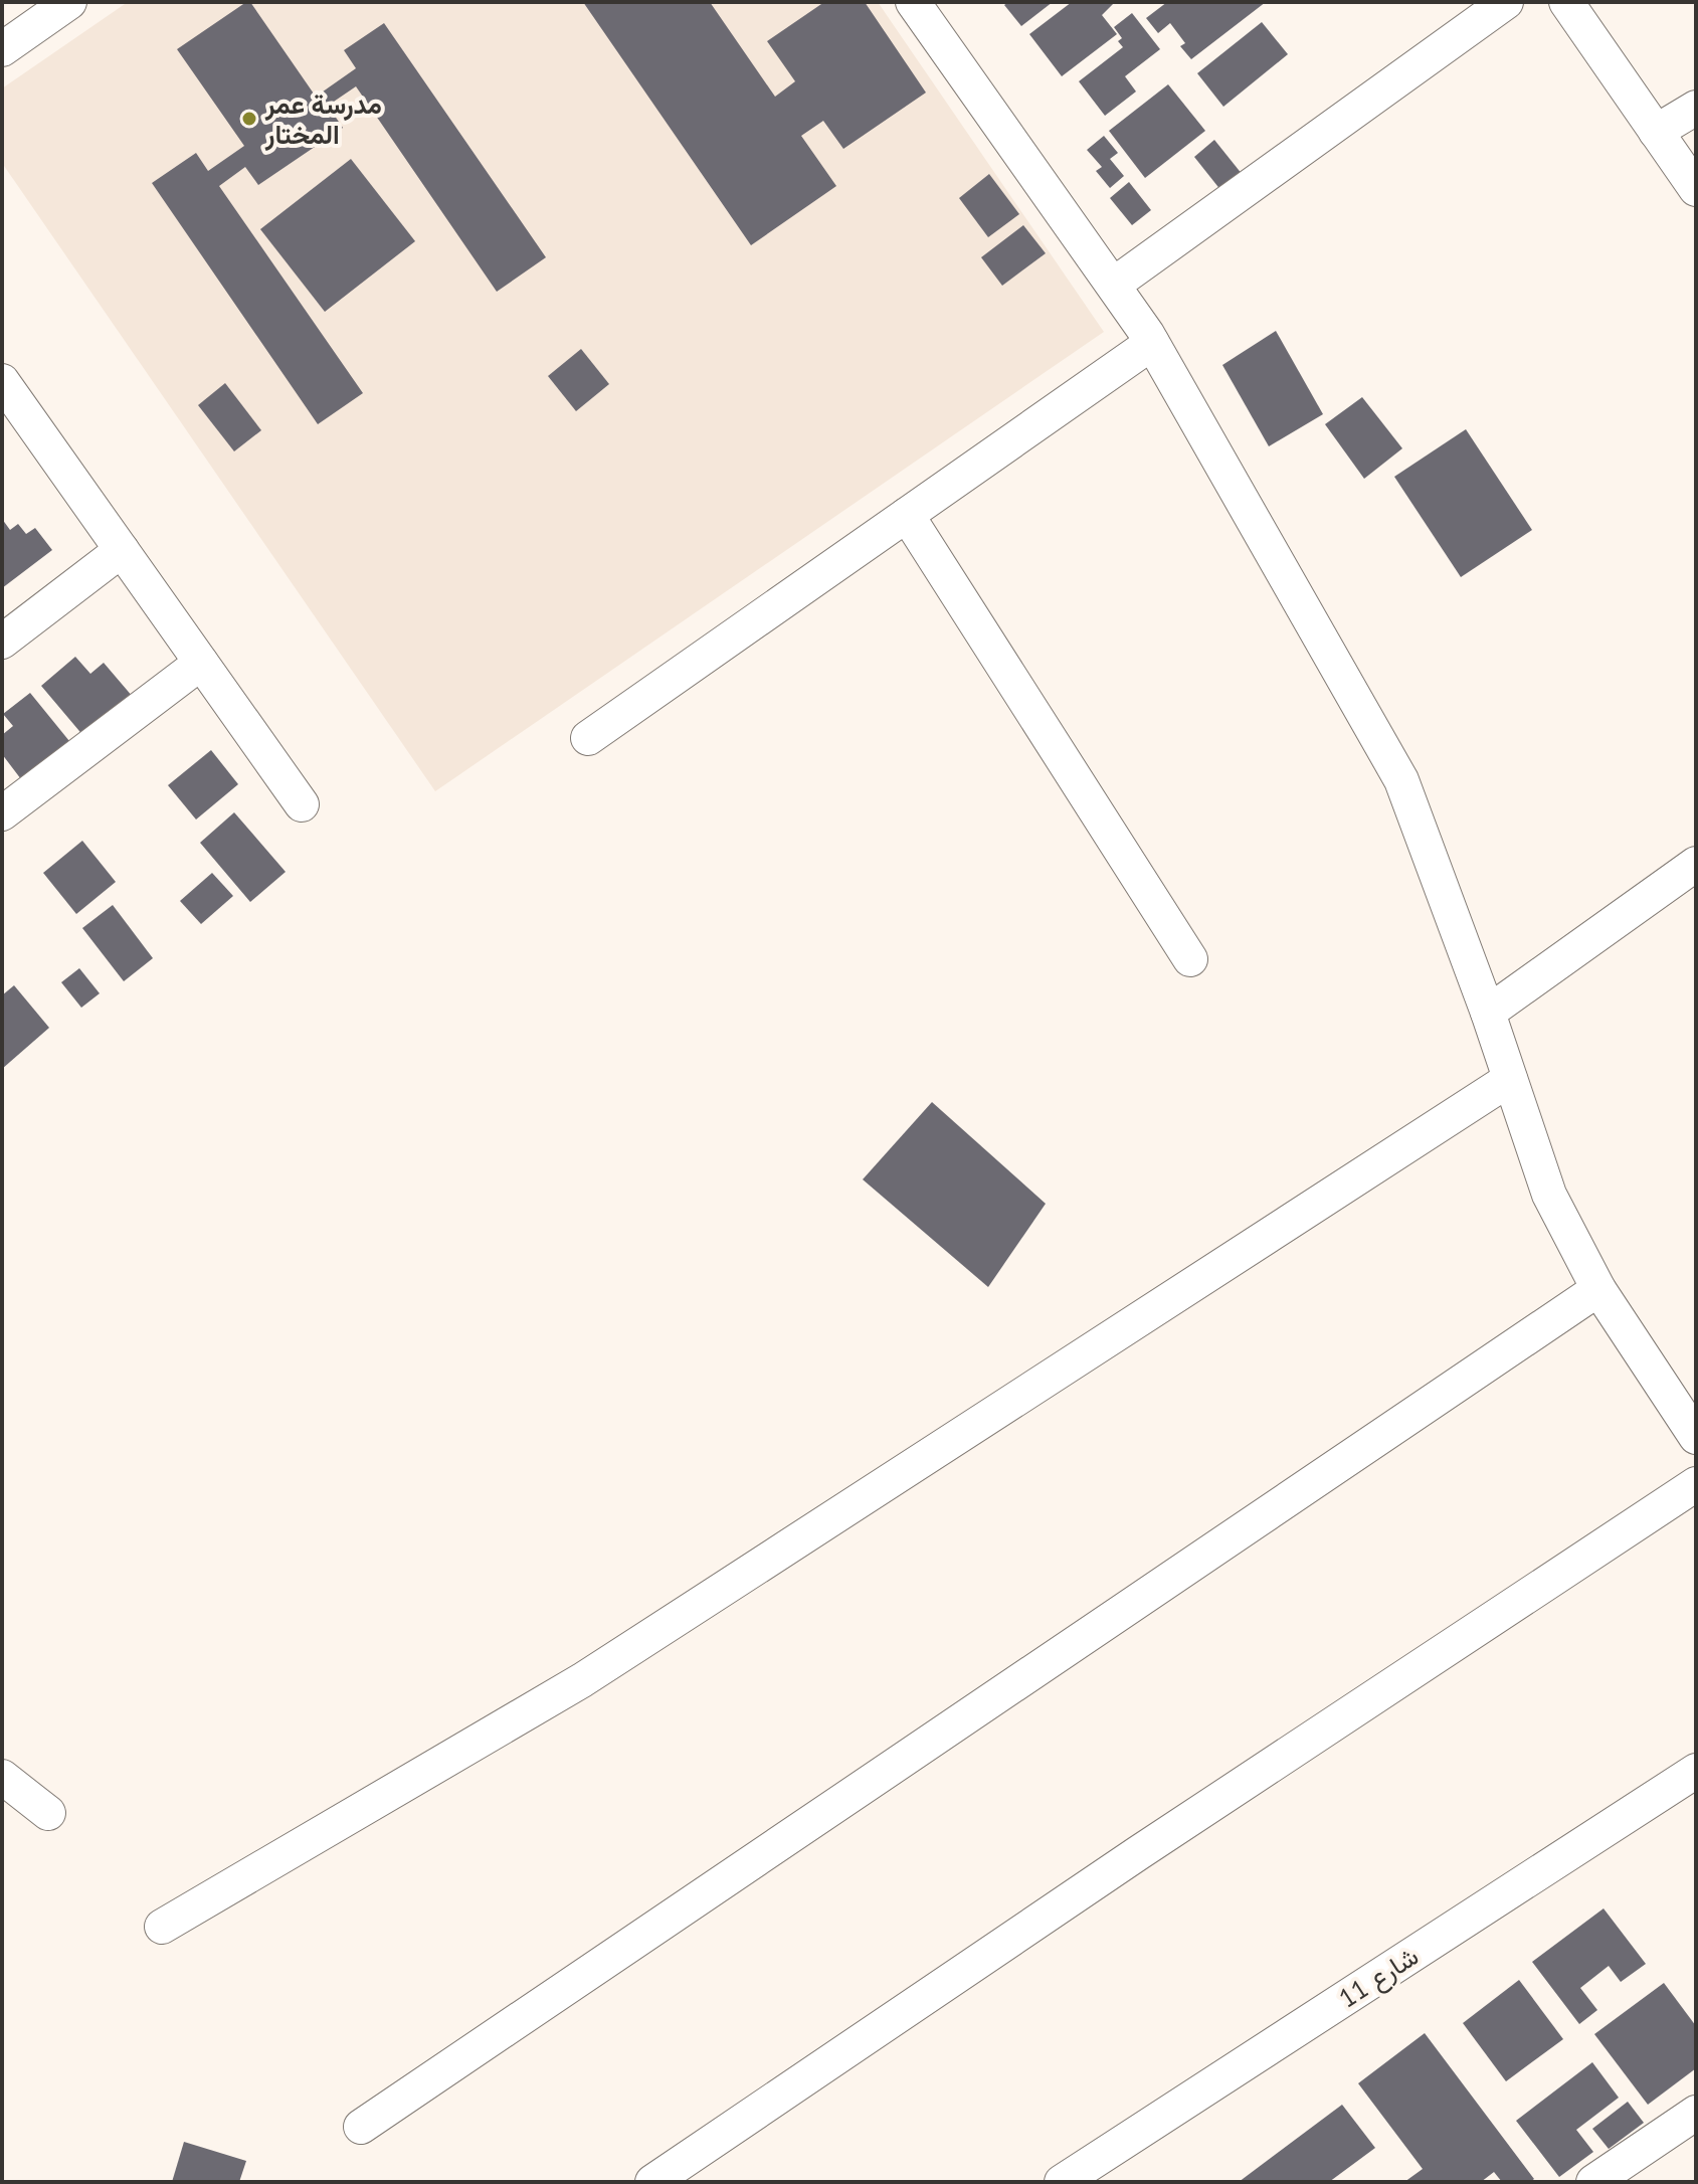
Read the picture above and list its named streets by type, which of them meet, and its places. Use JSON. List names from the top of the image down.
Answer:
{
  "streets": {
    "street": ["شارع 11"]
  },
  "places": ["مدرسة عمر المختار"]
}
